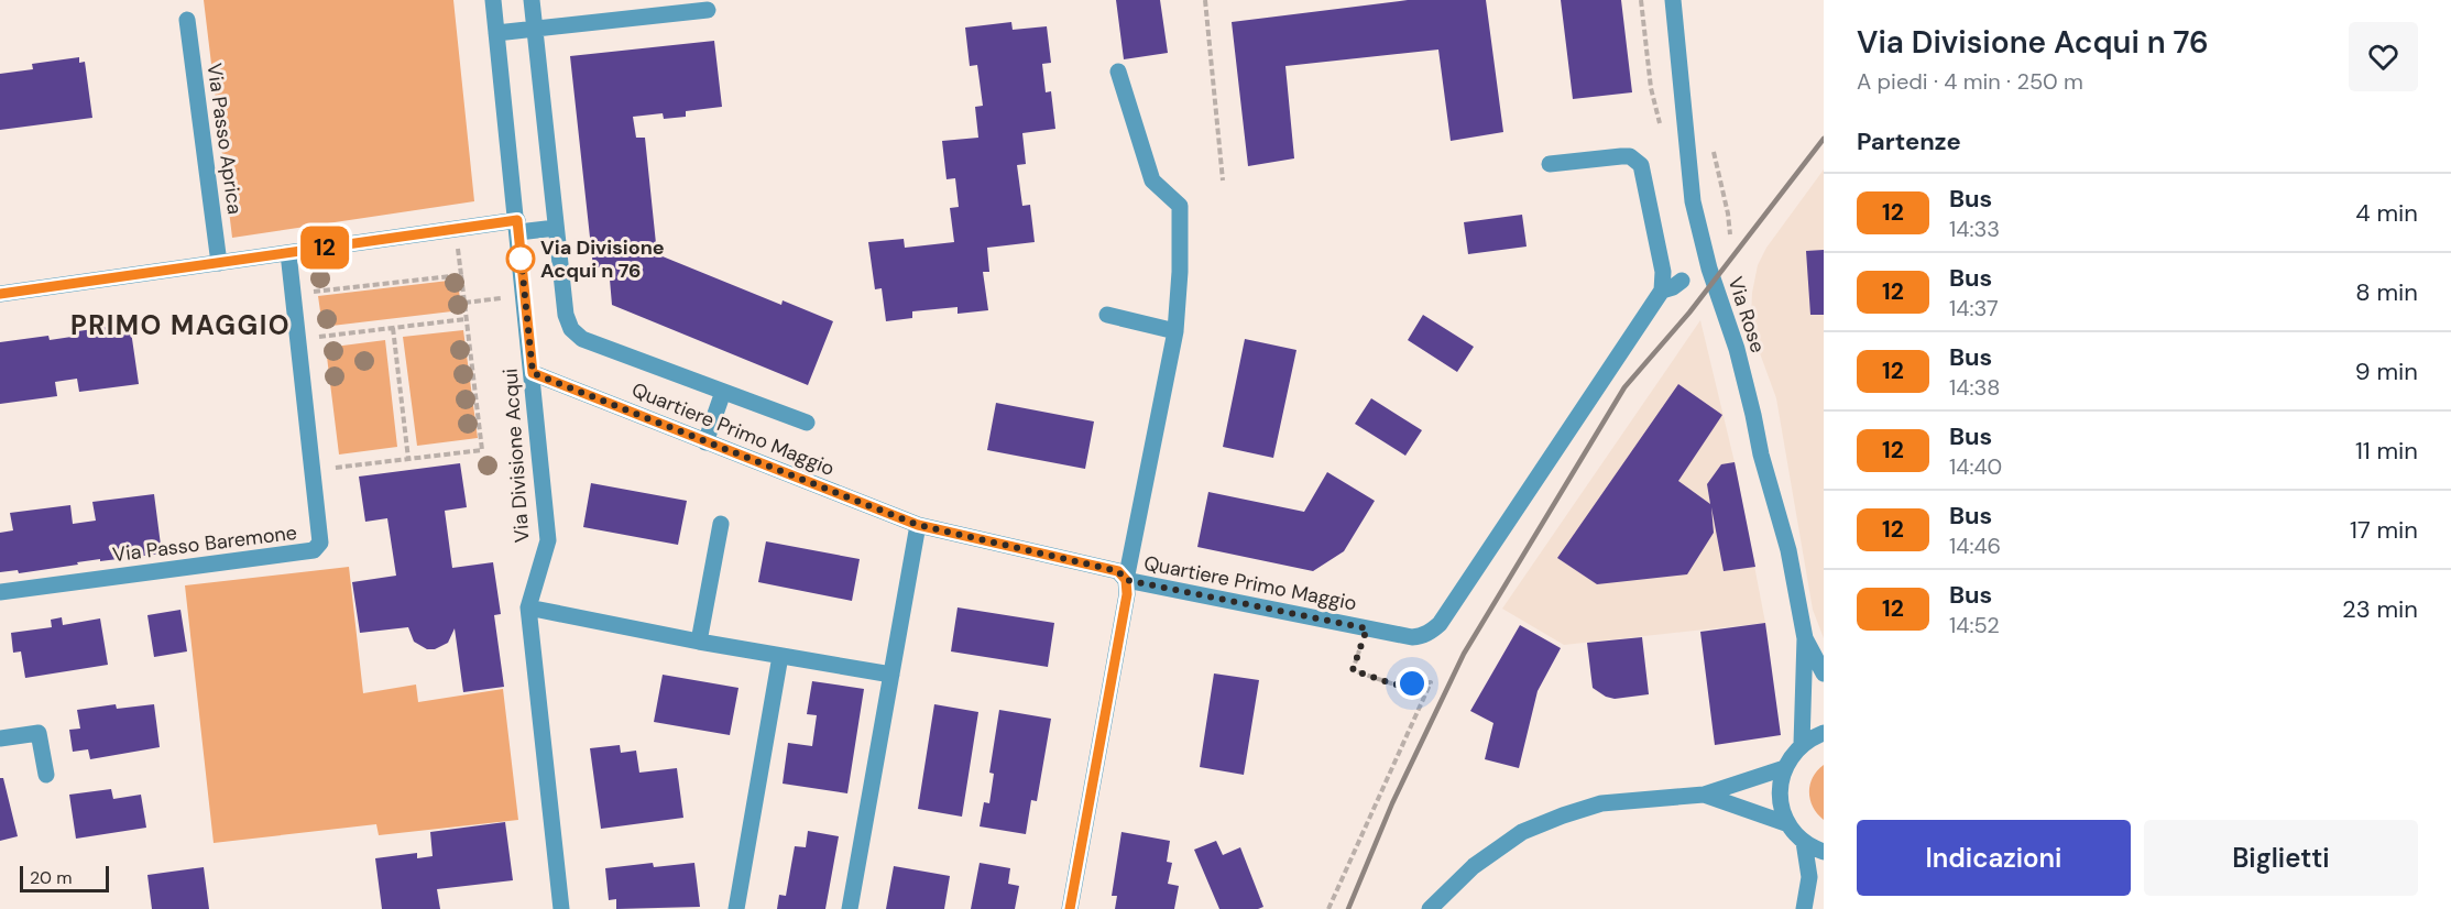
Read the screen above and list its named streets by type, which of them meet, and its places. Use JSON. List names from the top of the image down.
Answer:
{
  "streets": {
    "street": [
      "Via Passo Aprica",
      "Via Rose",
      "Quartiere Primo Maggio",
      "Via Divisione Acqui",
      "Via Passo Baremone"
    ]
  },
  "crossings": [
    ["Quartiere Primo Maggio", "Via Divisione Acqui"]
  ],
  "districts": ["PRIMO MAGGIO"],
  "places": ["Via Divisione Acqui n 76"],
  "lines": ["bus line 12"],
  "scale_bar": "20 m",
  "page": {
    "on_map": "12",
    "heading": [
      ["Via Divisione Acqui n 76", "A piedi · 4 min · 250 m"],
      "Partenze"
    ],
    "list": [
      {
        "mark": "12",
        "name": "Bus",
        "note": "14:33",
        "value": "4 min"
      },
      {
        "mark": "12",
        "name": "Bus",
        "note": "14:37",
        "value": "8 min"
      },
      {
        "mark": "12",
        "name": "Bus",
        "note": "14:38",
        "value": "9 min"
      },
      {
        "mark": "12",
        "name": "Bus",
        "note": "14:40",
        "value": "11 min"
      },
      {
        "mark": "12",
        "name": "Bus",
        "note": "14:46",
        "value": "17 min"
      },
      {
        "mark": "12",
        "name": "Bus",
        "note": "14:52",
        "value": "23 min"
      }
    ],
    "buttons": ["Indicazioni", "Biglietti"],
    "scale": "20 m"
  }
}
